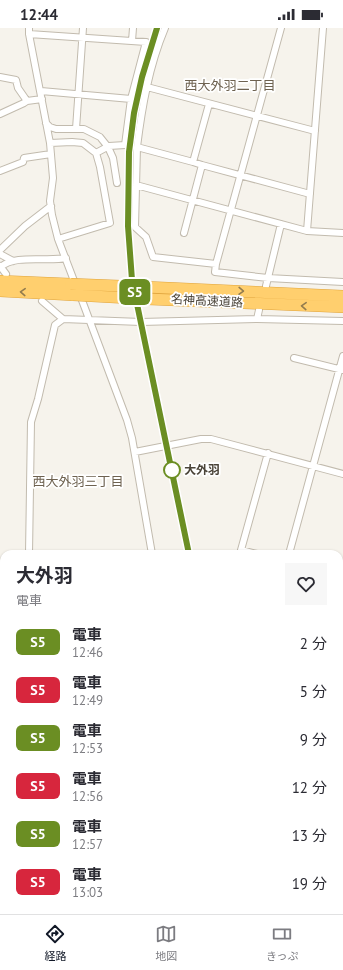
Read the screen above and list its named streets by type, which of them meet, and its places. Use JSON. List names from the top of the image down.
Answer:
{
  "streets": {
    "highway": ["名神高速道路"]
  },
  "districts": ["西大外羽二丁目", "西大外羽三丁目"],
  "places": ["大外羽"],
  "page": {
    "status": "12:44",
    "on_map": "S5",
    "heading": ["大外羽", "電車"],
    "list": [
      {
        "mark": "S5",
        "name": "電車",
        "note": "12:46",
        "value": "2 分"
      },
      {
        "mark": "S5",
        "name": "電車",
        "note": "12:49",
        "value": "5 分"
      },
      {
        "mark": "S5",
        "name": "電車",
        "note": "12:53",
        "value": "9 分"
      },
      {
        "mark": "S5",
        "name": "電車",
        "note": "12:56",
        "value": "12 分"
      },
      {
        "mark": "S5",
        "name": "電車",
        "note": "12:57",
        "value": "13 分"
      },
      {
        "mark": "S5",
        "name": "電車",
        "note": "13:03",
        "value": "19 分"
      }
    ],
    "tabs": ["経路", "地図", "きっぷ"]
  }
}
